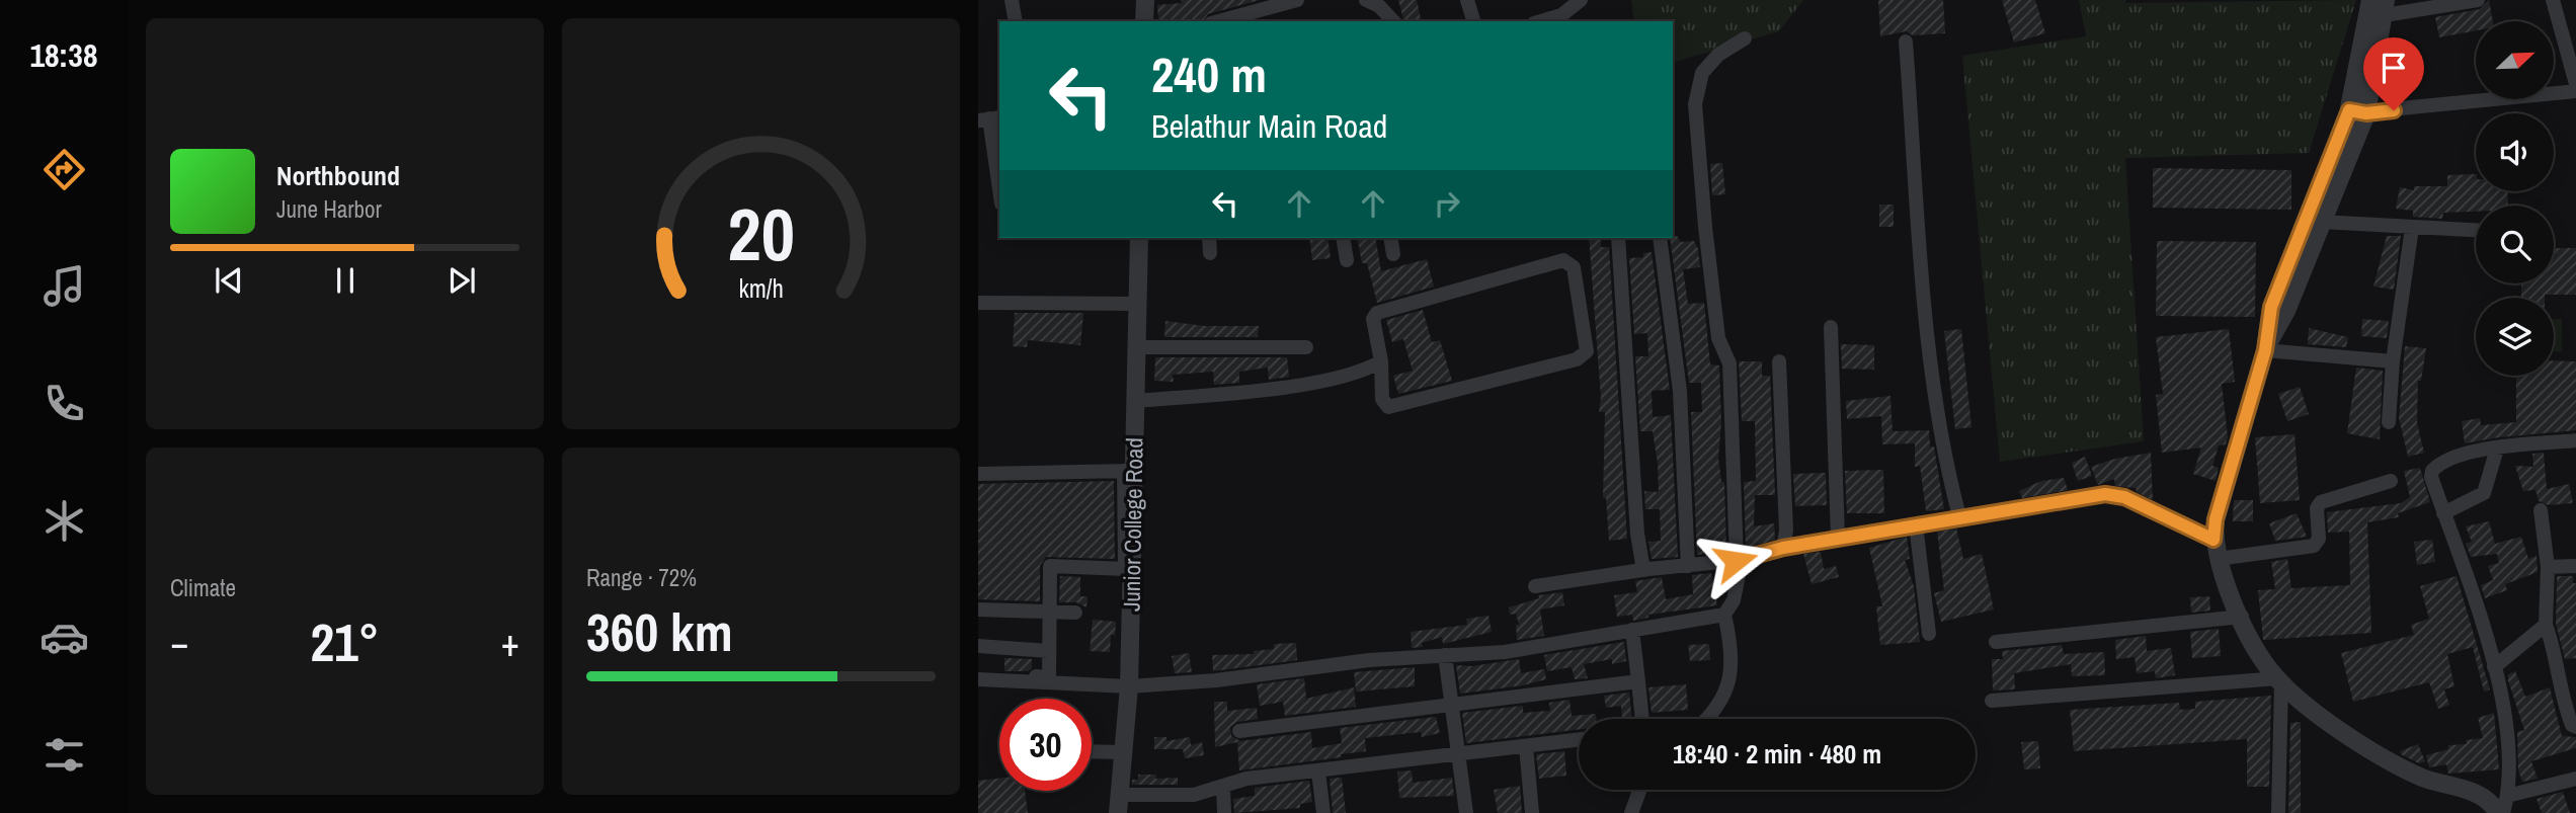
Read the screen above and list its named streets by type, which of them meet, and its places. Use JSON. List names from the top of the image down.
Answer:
{
  "streets": {
    "street": ["Junior College Road"]
  },
  "north": "top right",
  "page": {
    "tabs": "18:38",
    "turn": ["240 m", "Belathur Main Road"],
    "song": ["Northbound", "June Harbor"],
    "tile": [
      "Climate",
      ["Range · 72%", "360 km"]
    ],
    "heat": ["−", "21°", "+"],
    "limit": "30",
    "trip": "18:40 · 2 min · 480 m",
    "gauge": ["20", "km/h"]
  }
}
